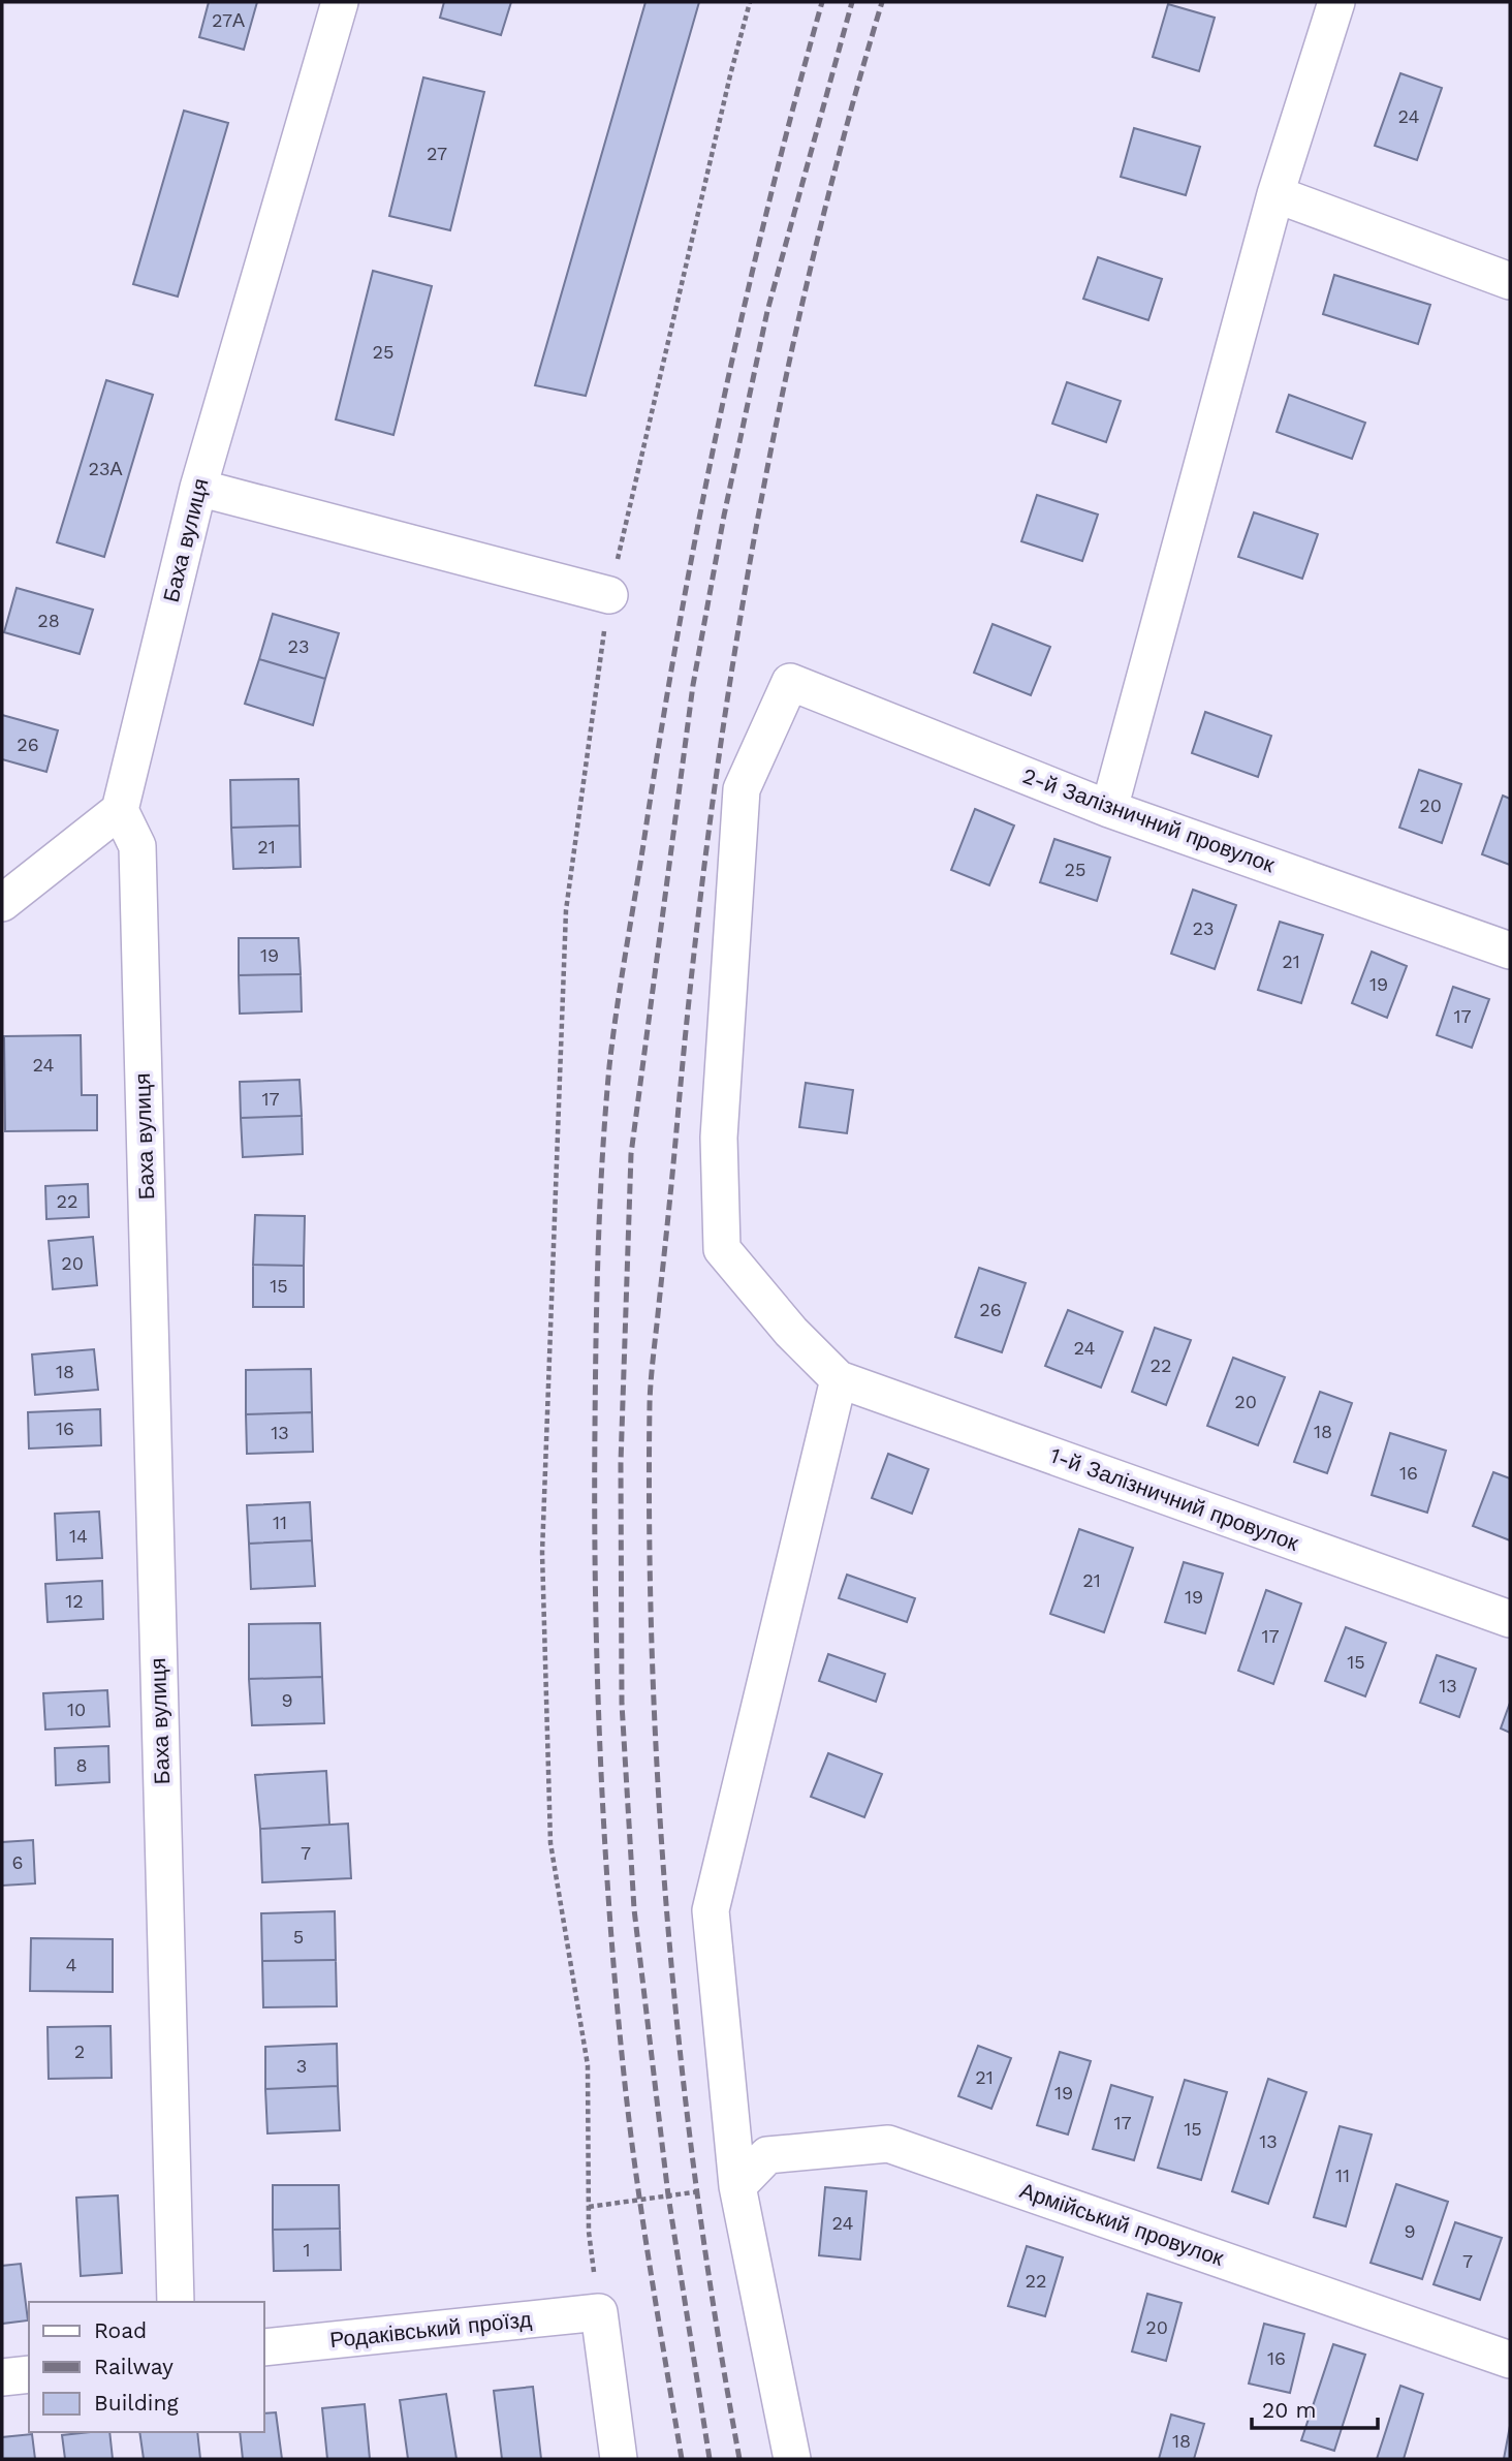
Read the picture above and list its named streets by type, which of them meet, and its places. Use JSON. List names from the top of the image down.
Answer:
{
  "streets": {
    "street": [
      "Баха вулиця",
      "2-й Залізничний провулок",
      "1-й Залізничний провулок",
      "Армійський провулок",
      "Родаківський проїзд"
    ]
  },
  "crossings": [
    ["2-й Залізничний провулок", "1-й Залізничний провулок"]
  ],
  "house_numbers": [
    "27А",
    "24",
    "27",
    "25",
    "23А",
    "28",
    "23",
    "26",
    "20",
    "21",
    "25",
    "23",
    "19",
    "21",
    "19",
    "17",
    "24",
    "17",
    "22",
    "20",
    "15",
    "26",
    "24",
    "22",
    "18",
    "20",
    "16",
    "18",
    "13",
    "16",
    "11",
    "14",
    "21",
    "19",
    "12",
    "17",
    "15",
    "13",
    "9",
    "10",
    "8",
    "7",
    "6",
    "5",
    "4",
    "2",
    "3",
    "21",
    "19",
    "17",
    "15",
    "13",
    "11",
    "24",
    "9",
    "1",
    "7",
    "22",
    "20",
    "16",
    "18"
  ],
  "legend": ["Road", "Railway", "Building"],
  "scale_bar": "20 m"
}
